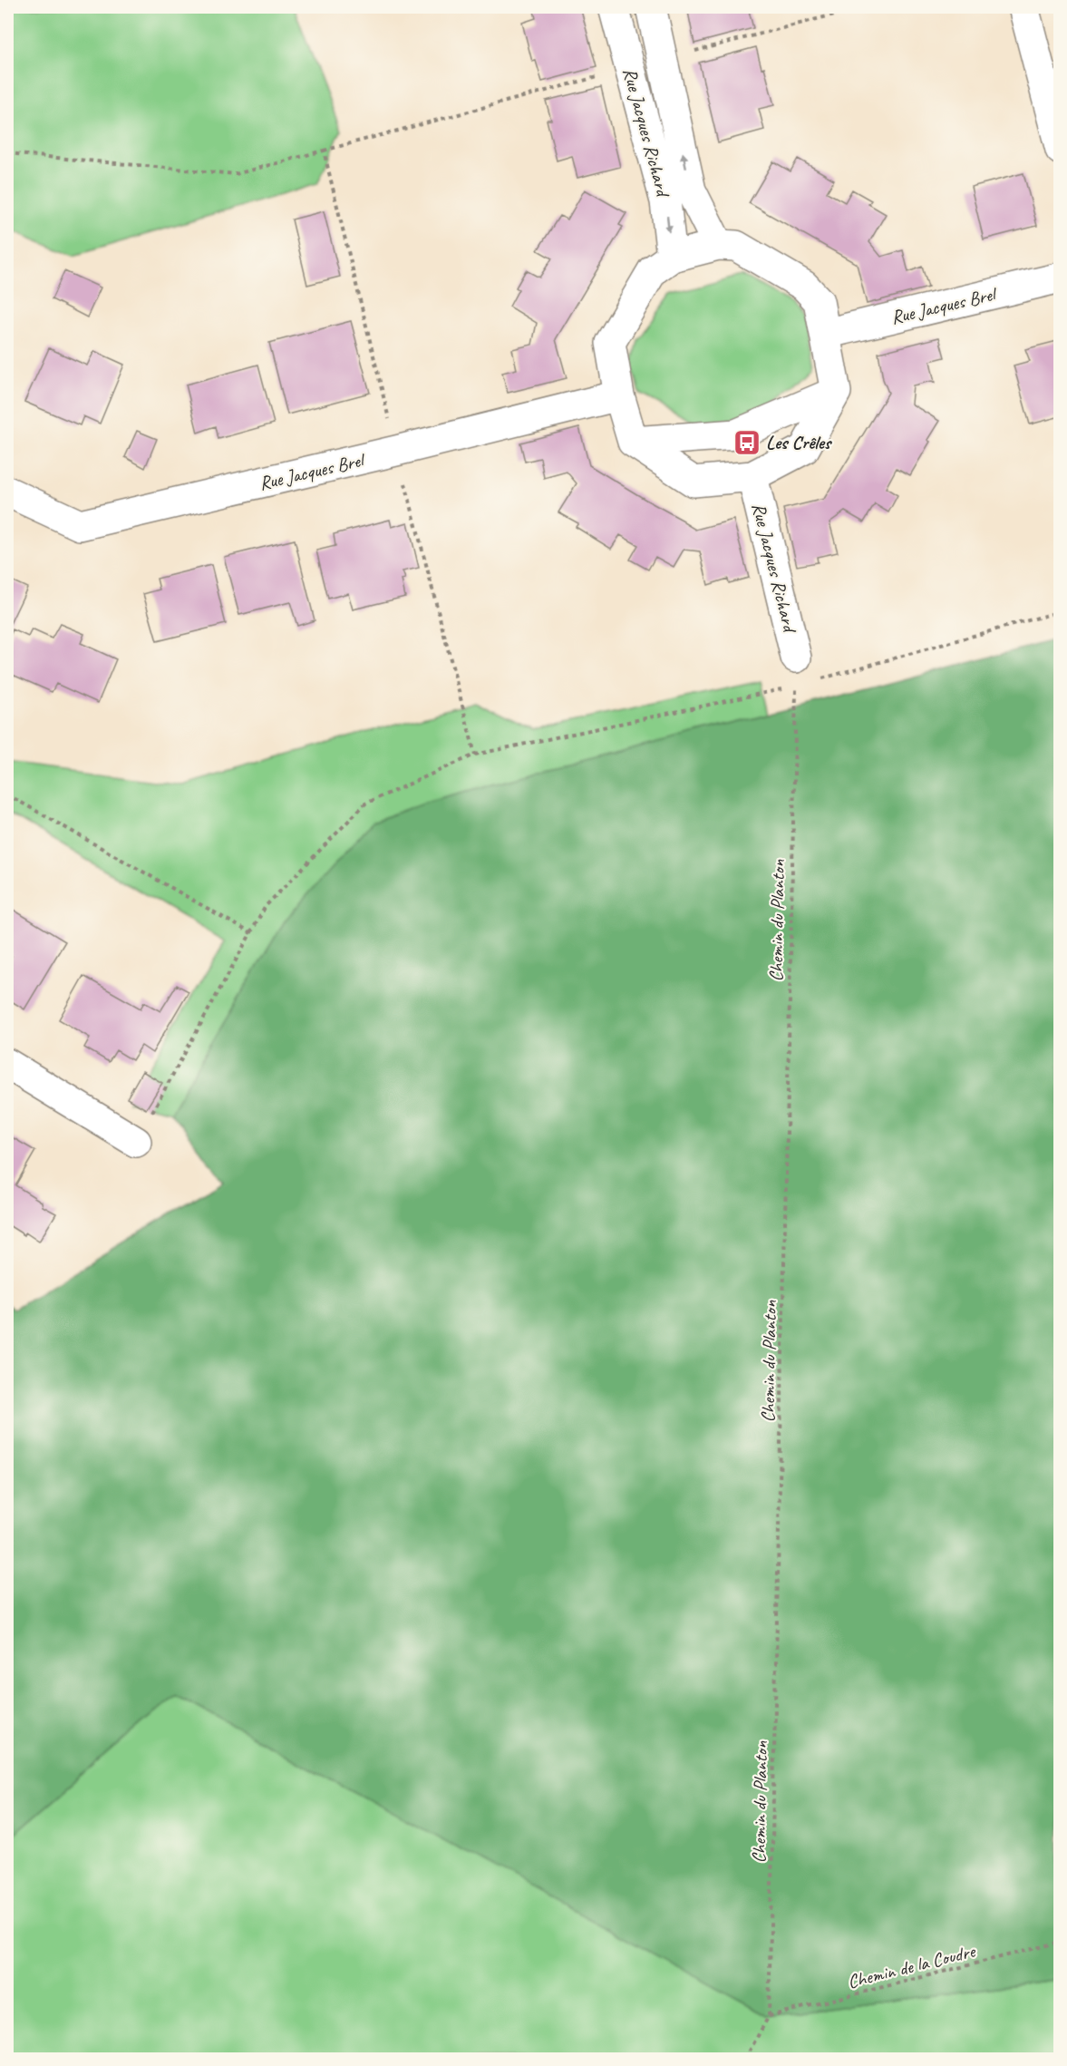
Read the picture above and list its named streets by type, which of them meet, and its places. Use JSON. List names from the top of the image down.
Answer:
{
  "streets": {
    "street": ["Rue Jacques Richard", "Rue Jacques Brel"],
    "path": ["Chemin du Planton", "Chemin de la Coudre"]
  },
  "crossings": [
    ["Rue Jacques Richard", "Chemin du Planton"],
    ["Chemin du Planton", "Chemin de la Coudre"]
  ],
  "places": {
    "bus stop": ["Les Crêles"]
  }
}
